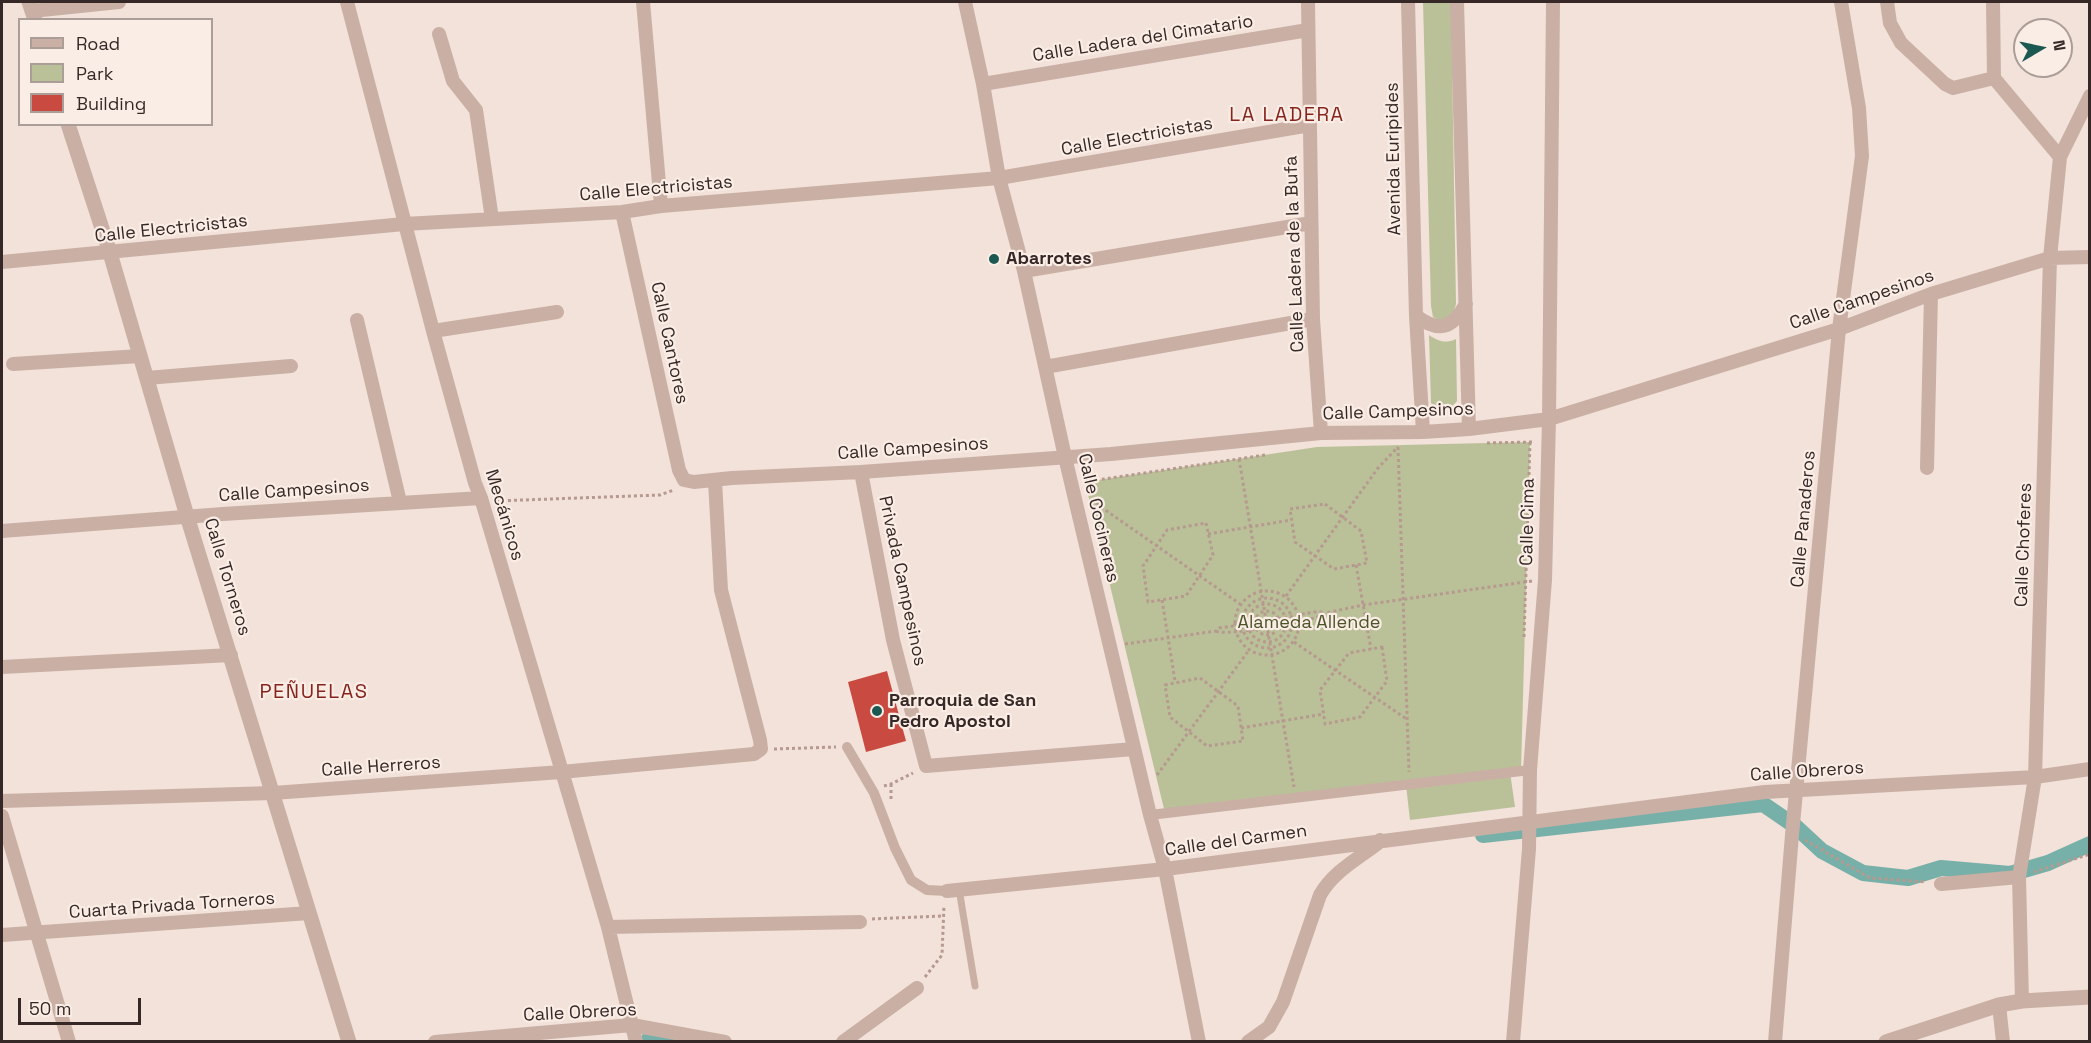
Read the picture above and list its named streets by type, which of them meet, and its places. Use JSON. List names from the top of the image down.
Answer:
{
  "streets": {
    "street": [
      "Calle Ladera del Cimatario",
      "Calle Electricistas",
      "Avenida Euripides",
      "Calle Ladera de la Bufa",
      "Calle Campesinos",
      "Calle Cantores",
      "Mecánicos",
      "Calle Cocineras",
      "Calle Panaderos",
      "Calle Cima",
      "Calle Choferes",
      "Calle Torneros",
      "Privada Campesinos",
      "Calle Herreros",
      "Calle Obreros",
      "Calle del Carmen",
      "Cuarta Privada Torneros"
    ]
  },
  "crossings": [
    ["Calle Ladera del Cimatario", "Calle Ladera de la Bufa"],
    ["Calle Ladera del Cimatario", "Calle Cocineras"],
    ["Calle Electricistas", "Calle Ladera de la Bufa"],
    ["Calle Electricistas", "Calle Cantores"],
    ["Calle Electricistas", "Mecánicos"],
    ["Calle Electricistas", "Calle Cocineras"],
    ["Calle Electricistas", "Calle Torneros"],
    ["Avenida Euripides", "Calle Campesinos"],
    ["Calle Ladera de la Bufa", "Calle Campesinos"],
    ["Calle Campesinos", "Calle Cantores"],
    ["Calle Campesinos", "Mecánicos"],
    ["Calle Campesinos", "Calle Cocineras"],
    ["Calle Campesinos", "Calle Panaderos"],
    ["Calle Campesinos", "Calle Cima"],
    ["Calle Campesinos", "Calle Choferes"],
    ["Calle Campesinos", "Calle Torneros"],
    ["Calle Campesinos", "Privada Campesinos"],
    ["Mecánicos", "Calle Herreros"],
    ["Mecánicos", "Calle Obreros"],
    ["Calle Cocineras", "Calle del Carmen"],
    ["Calle Panaderos", "Calle Obreros"],
    ["Calle Cima", "Calle Obreros"],
    ["Calle Cima", "Calle del Carmen"],
    ["Calle Choferes", "Calle Obreros"],
    ["Calle Torneros", "Calle Herreros"],
    ["Calle Torneros", "Cuarta Privada Torneros"],
    ["Calle Obreros", "Calle del Carmen"]
  ],
  "districts": ["LA LADERA", "PEÑUELAS"],
  "parks": ["Alameda Allende"],
  "places": ["Abarrotes", "Parroquia de San Pedro Apostol"],
  "legend": ["Road", "Park", "Building"],
  "scale_bar": "50 m",
  "north": "right"
}
